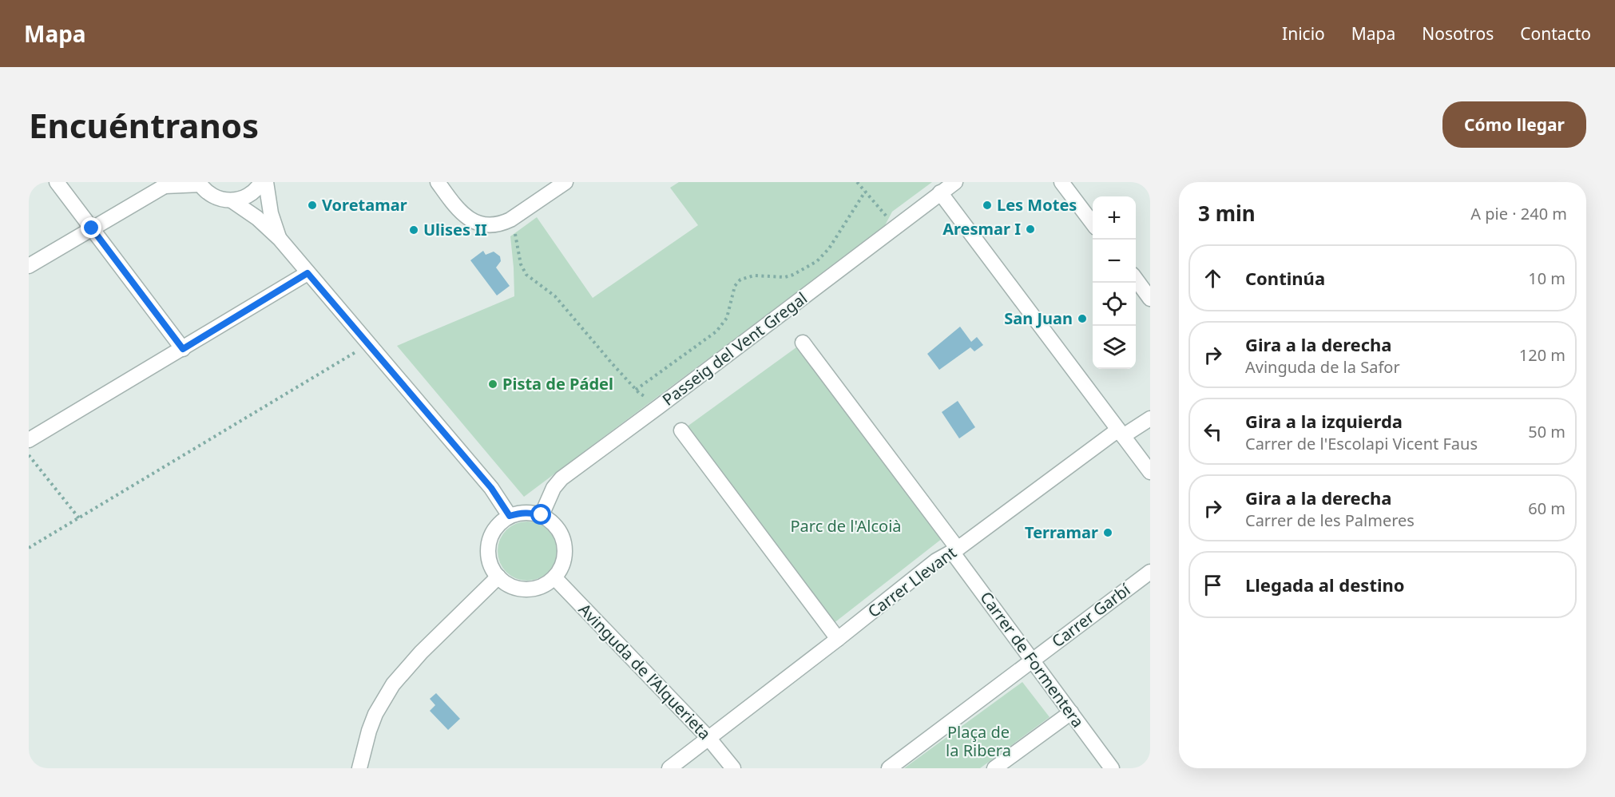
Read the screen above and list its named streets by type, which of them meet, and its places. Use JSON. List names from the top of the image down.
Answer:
{
  "streets": {
    "street": [
      "Passeig del Vent Gregal",
      "Carrer Llevant",
      "Carrer Garbí",
      "Carrer de Formentera",
      "Avinguda de l’Alquerieta"
    ]
  },
  "crossings": [
    ["Passeig del Vent Gregal", "Avinguda de l’Alquerieta"],
    ["Carrer Llevant", "Carrer de Formentera"],
    ["Carrer Llevant", "Avinguda de l’Alquerieta"],
    ["Carrer Garbí", "Carrer de Formentera"]
  ],
  "parks": ["Parc de l'Alcoià", "Plaça de la Ribera"],
  "places": [
    "Voretamar",
    "Les Motes",
    "Aresmar I",
    "Ulises II",
    "San Juan",
    "Pista de Pádel",
    "Terramar"
  ],
  "page": {
    "header": "Mapa",
    "nav": [
      "Inicio",
      "Mapa",
      "Nosotros",
      "Contacto"
    ],
    "buttons": "Cómo llegar",
    "title": "Encuéntranos",
    "heading": ["3 min", "A pie · 240 m"],
    "map_buttons": ["+", "−"],
    "list": [
      ["Continúa", "10 m"],
      ["Gira a la derecha", "Avinguda de la Safor", "120 m"],
      ["Gira a la izquierda", "Carrer de l'Escolapi Vicent Faus", "50 m"],
      ["Gira a la derecha", "Carrer de les Palmeres", "60 m"],
      "Llegada al destino"
    ]
  }
}
